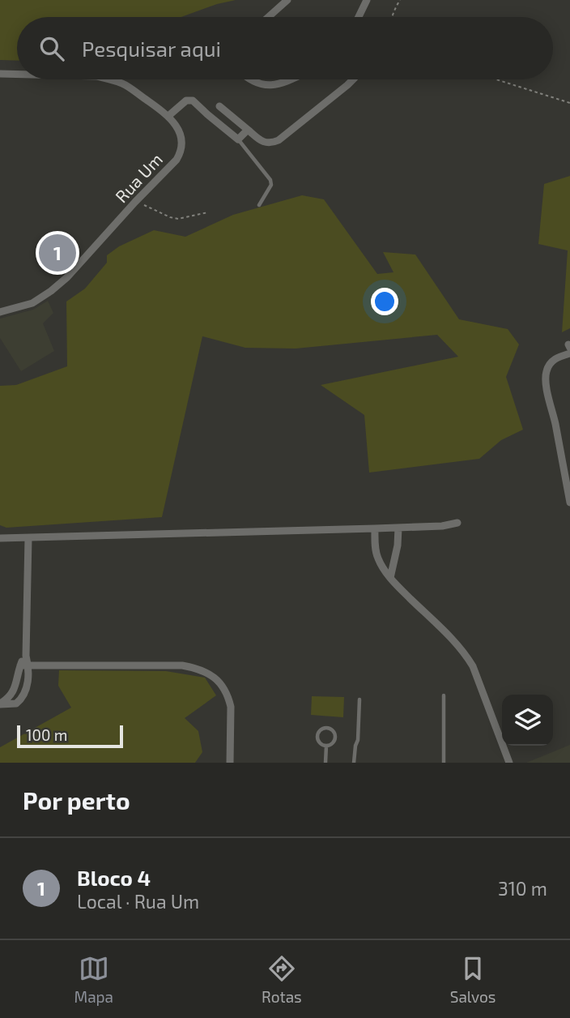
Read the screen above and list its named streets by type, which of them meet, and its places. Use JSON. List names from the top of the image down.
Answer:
{
  "streets": {
    "street": ["Rua Um"]
  },
  "scale_bar": "100 m",
  "page": {
    "search": "Pesquisar aqui",
    "pins": "1",
    "scale": "100 m",
    "heading": "Por perto",
    "list": [
      {
        "mark": "1",
        "name": "Bloco 4",
        "note": "Local · Rua Um",
        "value": "310 m"
      }
    ],
    "nav": ["Mapa", "Rotas", "Salvos"]
  }
}
